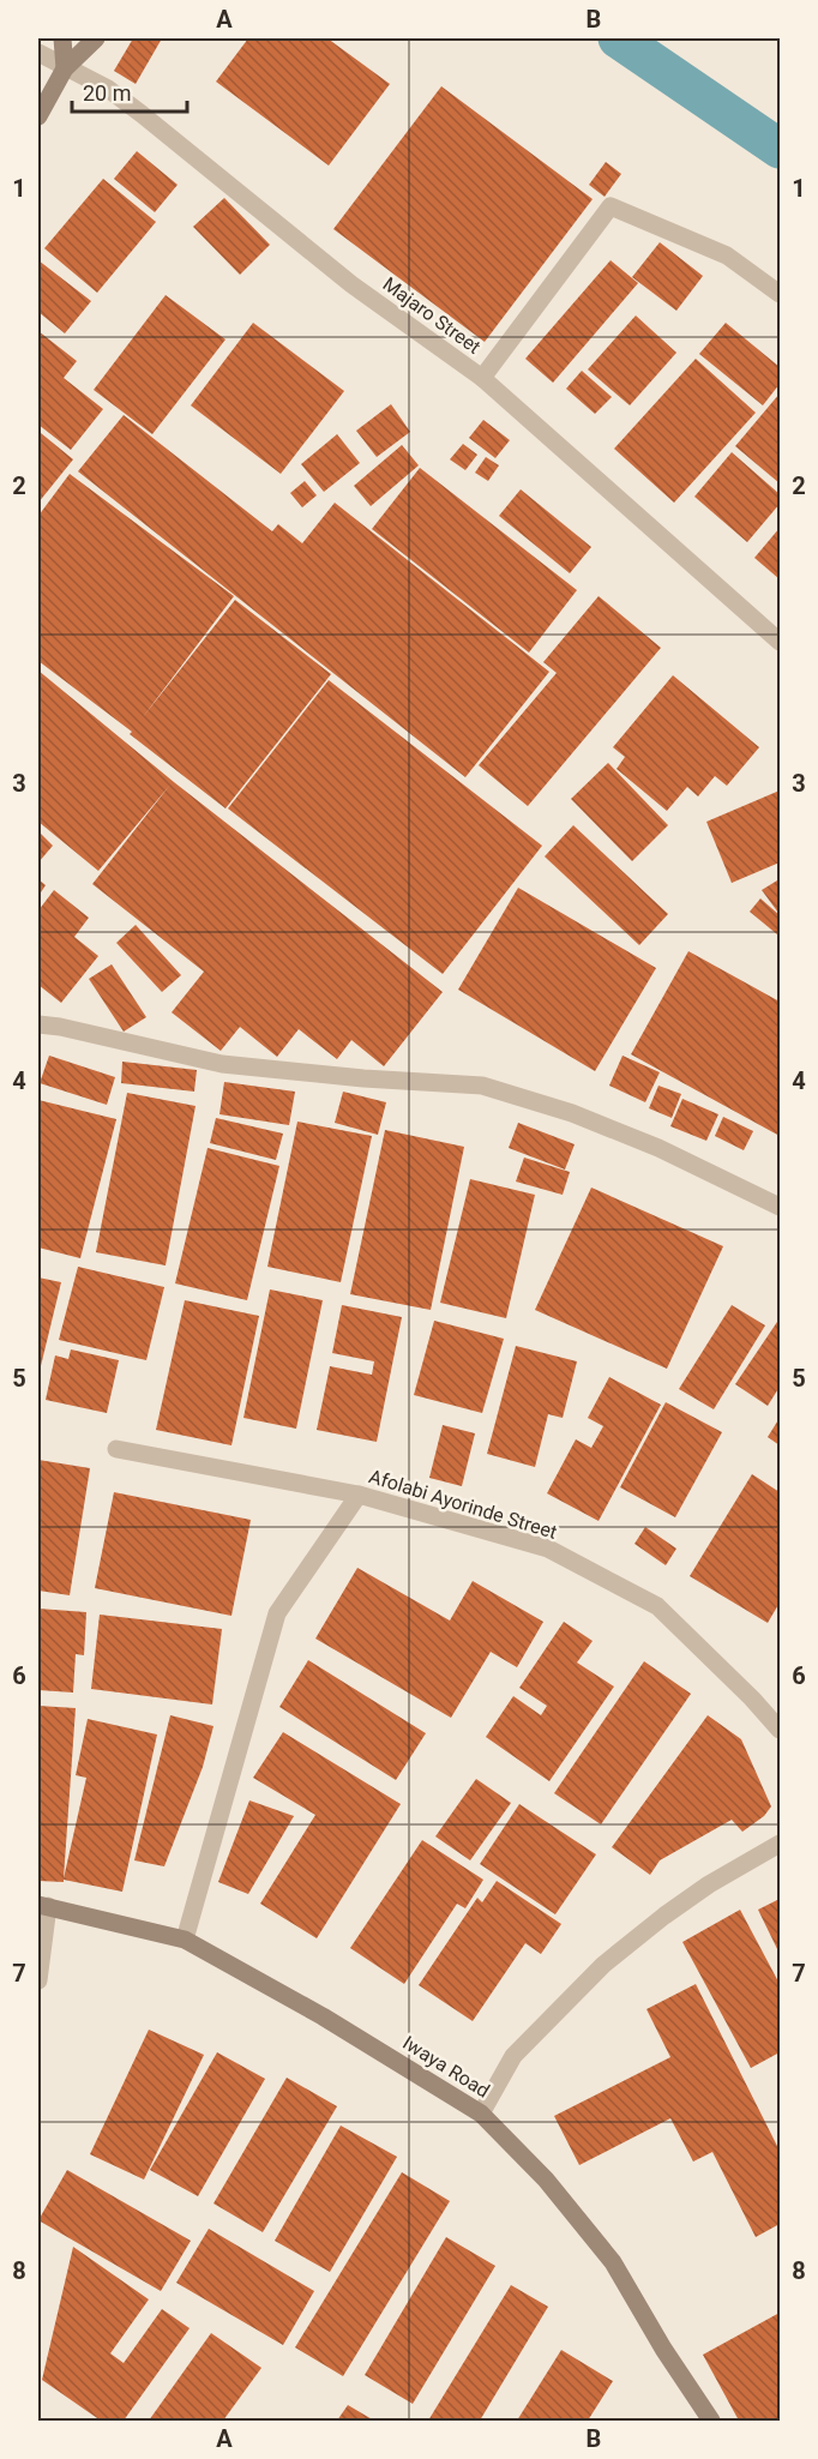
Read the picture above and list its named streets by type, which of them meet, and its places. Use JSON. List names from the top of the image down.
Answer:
{
  "streets": {
    "street": ["Majaro Street", "Afolabi Ayorinde Street", "Iwaya Road"]
  },
  "scale_bar": "20 m",
  "grid": {
    "columns": ["A", "B"],
    "rows": [
      "1",
      "2",
      "3",
      "4",
      "5",
      "6",
      "7",
      "8"
    ]
  }
}
